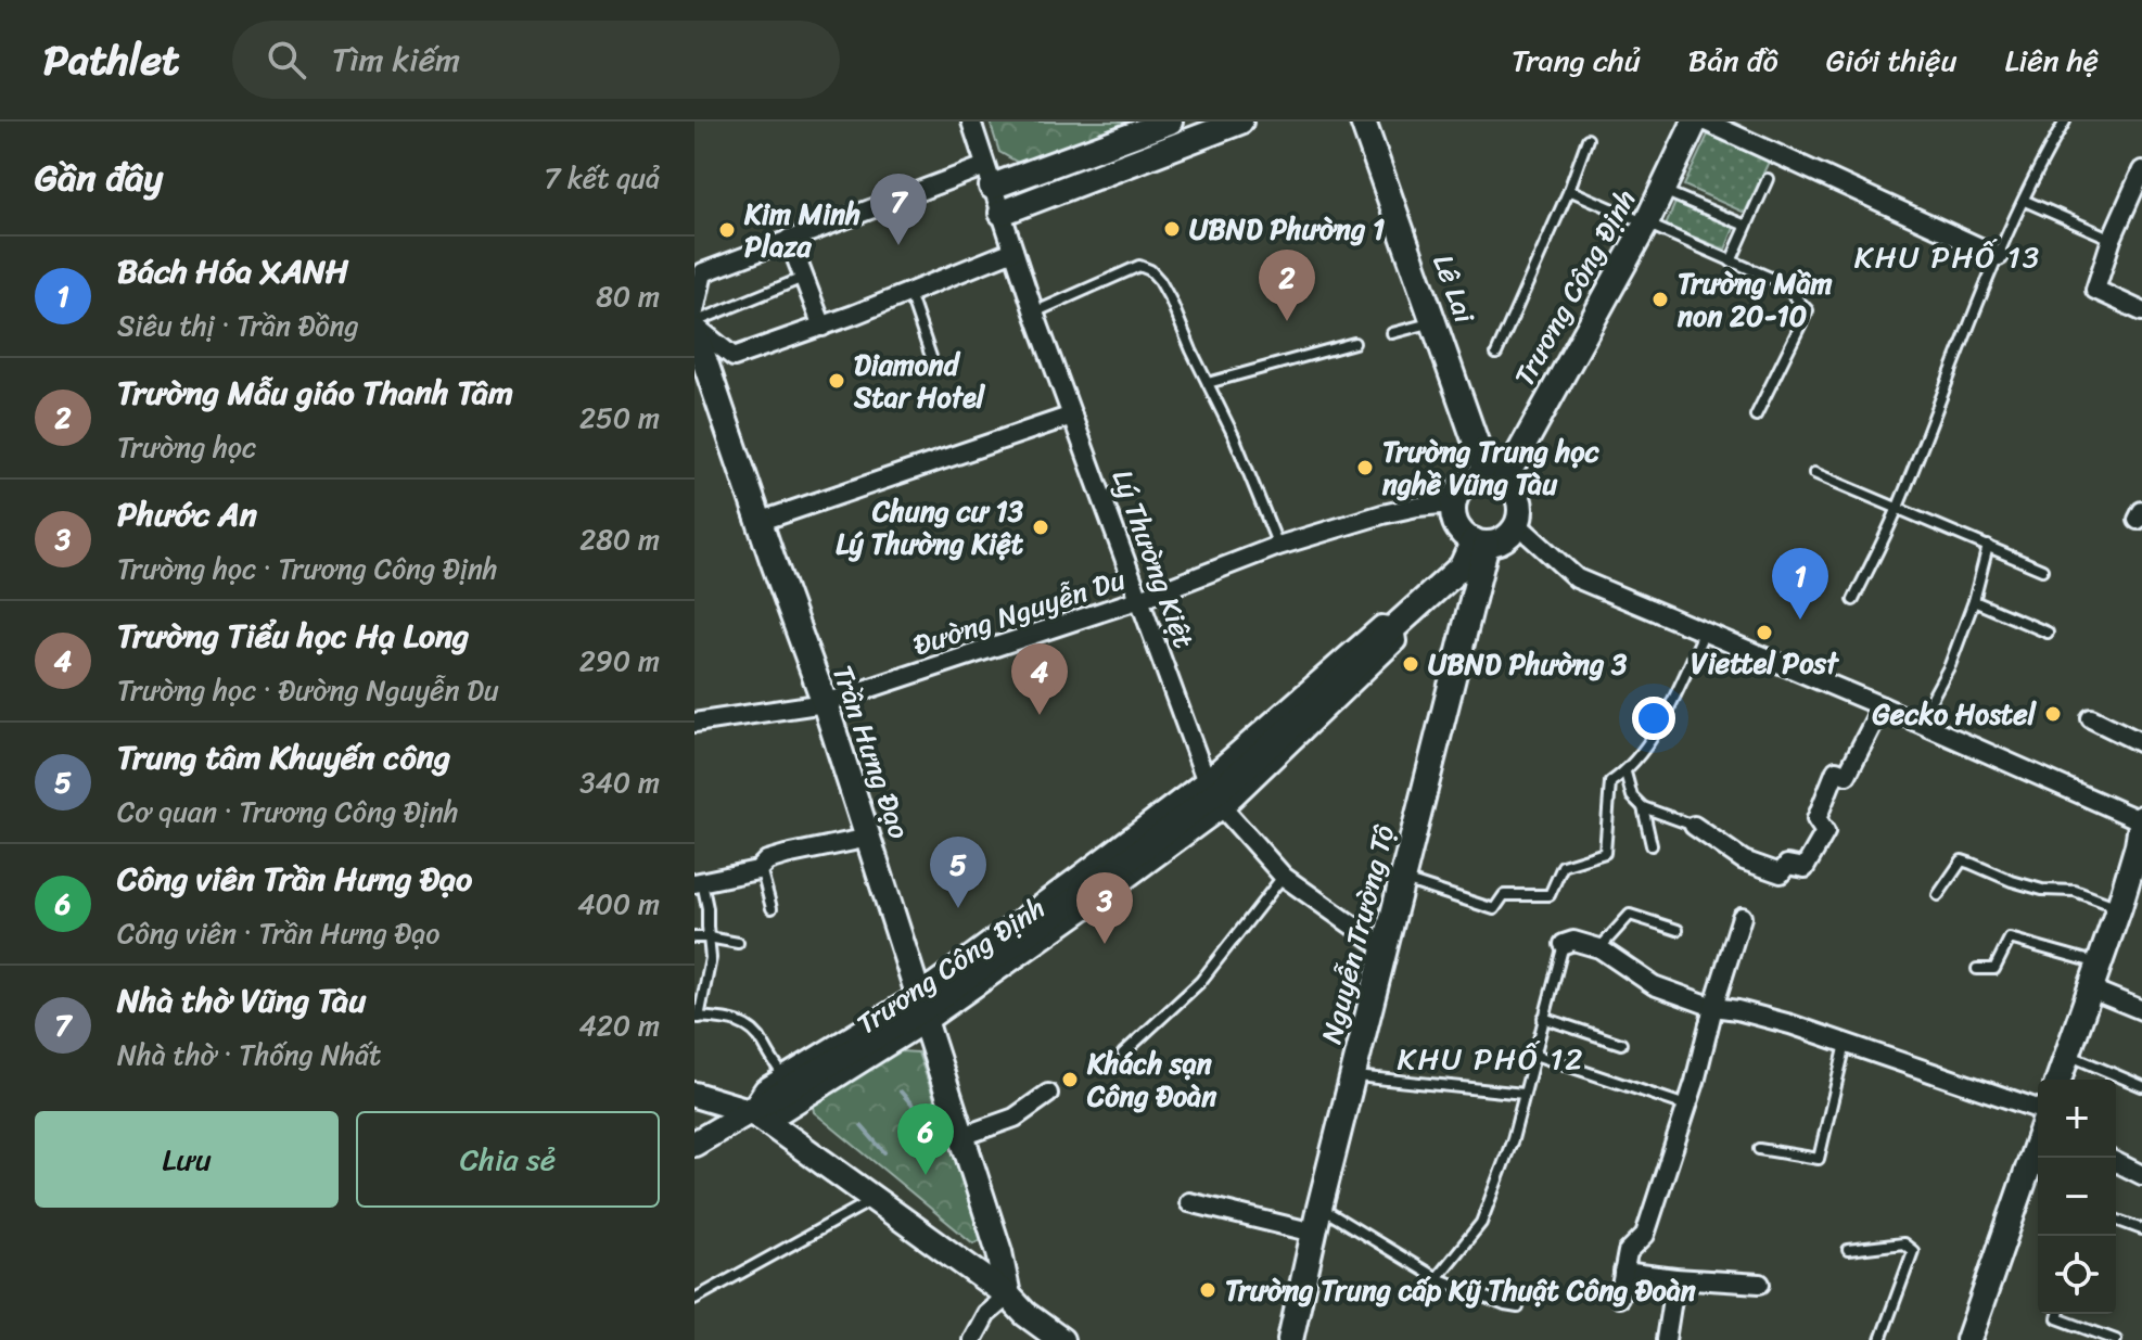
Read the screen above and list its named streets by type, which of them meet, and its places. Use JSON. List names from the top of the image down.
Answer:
{
  "streets": {
    "main road": [
      "Trương Công Định",
      "Lê Lai",
      "Trần Hưng Đạo",
      "Nguyễn Trường Tộ"
    ],
    "street": ["Lý Thường Kiệt", "Đường Nguyễn Du"]
  },
  "crossings": [
    ["Trương Công Định", "Lê Lai"],
    ["Trương Công Định", "Lý Thường Kiệt"],
    ["Trương Công Định", "Đường Nguyễn Du"],
    ["Trương Công Định", "Trần Hưng Đạo"],
    ["Trương Công Định", "Nguyễn Trường Tộ"],
    ["Lê Lai", "Đường Nguyễn Du"],
    ["Lê Lai", "Nguyễn Trường Tộ"],
    ["Lý Thường Kiệt", "Đường Nguyễn Du"],
    ["Lý Thường Kiệt", "Nguyễn Trường Tộ"],
    ["Đường Nguyễn Du", "Trần Hưng Đạo"],
    ["Đường Nguyễn Du", "Nguyễn Trường Tộ"]
  ],
  "districts": ["KHU PHỐ 13", "KHU PHỐ 12"],
  "places": [
    "UBND Phường 1",
    "Kim Minh Plaza",
    "Trường Mầm non 20-10",
    "Diamond Star Hotel",
    "Trường Trung học nghề Vũng Tàu",
    "Chung cư 13 Lý Thường Kiệt",
    "Viettel Post",
    "UBND Phường 3",
    "Gecko Hostel",
    "Khách sạn Công Đoàn",
    "Trường Trung cấp Kỹ Thuật Công Đoàn"
  ],
  "page": {
    "header": "Pathlet",
    "search": "Tìm kiếm",
    "nav": [
      "Trang chủ",
      "Bản đồ",
      "Giới thiệu",
      "Liên hệ"
    ],
    "heading": ["Gần đây", "7 kết quả"],
    "pins": [
      "7",
      "2",
      "1",
      "4",
      "5",
      "3",
      "6"
    ],
    "list": [
      {
        "mark": "1",
        "name": "Bách Hóa XANH",
        "note": "Siêu thị · Trần Đồng",
        "value": "80 m"
      },
      {
        "mark": "2",
        "name": "Trường Mẫu giáo Thanh Tâm",
        "note": "Trường học",
        "value": "250 m"
      },
      {
        "mark": "3",
        "name": "Phước An",
        "note": "Trường học · Trương Công Định",
        "value": "280 m"
      },
      {
        "mark": "4",
        "name": "Trường Tiểu học Hạ Long",
        "note": "Trường học · Đường Nguyễn Du",
        "value": "290 m"
      },
      {
        "mark": "5",
        "name": "Trung tâm Khuyến công",
        "note": "Cơ quan · Trương Công Định",
        "value": "340 m"
      },
      {
        "mark": "6",
        "name": "Công viên Trần Hưng Đạo",
        "note": "Công viên · Trần Hưng Đạo",
        "value": "400 m"
      },
      {
        "mark": "7",
        "name": "Nhà thờ Vũng Tàu",
        "note": "Nhà thờ · Thống Nhất",
        "value": "420 m"
      }
    ],
    "map_buttons": ["+", "−"],
    "buttons": ["Lưu", "Chia sẻ"]
  }
}
